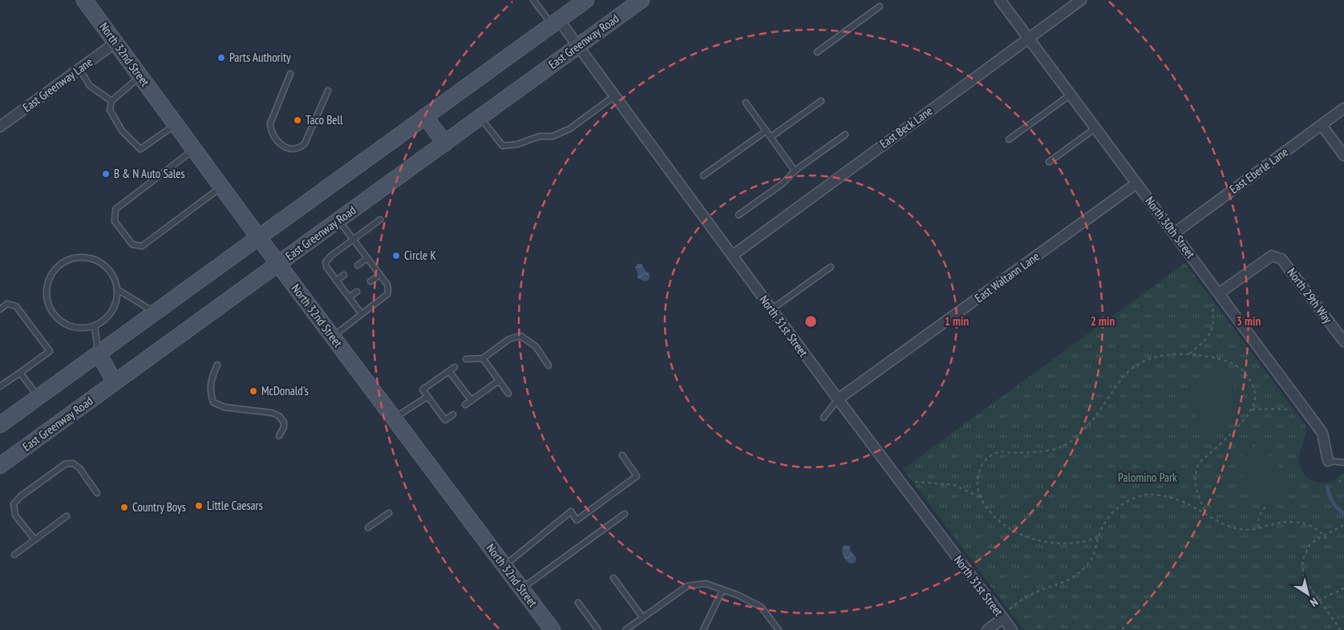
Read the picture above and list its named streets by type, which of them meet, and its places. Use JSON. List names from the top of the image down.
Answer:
{
  "streets": {
    "main road": ["East Greenway Road", "North 32nd Street"],
    "street": [
      "East Greenway Lane",
      "East Beck Lane",
      "East Eberle Lane",
      "North 30th Street",
      "East Waltann Lane",
      "North 29th Way",
      "North 31st Street"
    ]
  },
  "crossings": [
    ["East Greenway Road", "North 32nd Street"],
    ["East Greenway Road", "North 31st Street"],
    ["North 32nd Street", "East Greenway Lane"],
    ["East Beck Lane", "North 30th Street"],
    ["East Beck Lane", "North 31st Street"],
    ["East Eberle Lane", "North 30th Street"],
    ["North 30th Street", "East Waltann Lane"],
    ["North 30th Street", "North 29th Way"],
    ["East Waltann Lane", "North 31st Street"]
  ],
  "parks": ["Palomino Park"],
  "places": [
    "Parts Authority",
    "Taco Bell",
    "B & N Auto Sales",
    "Circle K",
    "McDonald's",
    "Little Caesars",
    "Country Boys"
  ],
  "north": "bottom right",
  "rings": ["1 min", "2 min", "3 min"]
}
